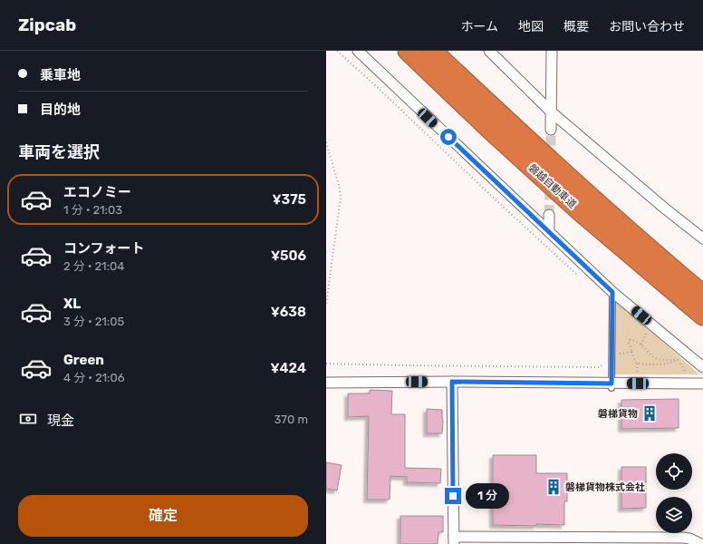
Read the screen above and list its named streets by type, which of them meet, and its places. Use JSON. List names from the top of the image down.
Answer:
{
  "streets": {
    "highway": ["磐越自動車道"]
  },
  "places": {
    "building": ["磐梯貨物", "磐梯貨物株式会社"]
  },
  "page": {
    "header": "Zipcab",
    "nav": [
      "ホーム",
      "地図",
      "概要",
      "お問い合わせ"
    ],
    "banner": ["乗車地", "目的地"],
    "heading": "車両を選択",
    "list": [
      {
        "name": "エコノミー",
        "note": "1 分 · 21:03",
        "value": "¥375"
      },
      {
        "name": "コンフォート",
        "note": "2 分 · 21:04",
        "value": "¥506"
      },
      {
        "name": "XL",
        "note": "3 分 · 21:05",
        "value": "¥638"
      },
      {
        "name": "Green",
        "note": "4 分 · 21:06",
        "value": "¥424"
      }
    ],
    "pay": ["現金", "370 m"],
    "bubble": "1 分",
    "buttons": "確定"
  }
}
